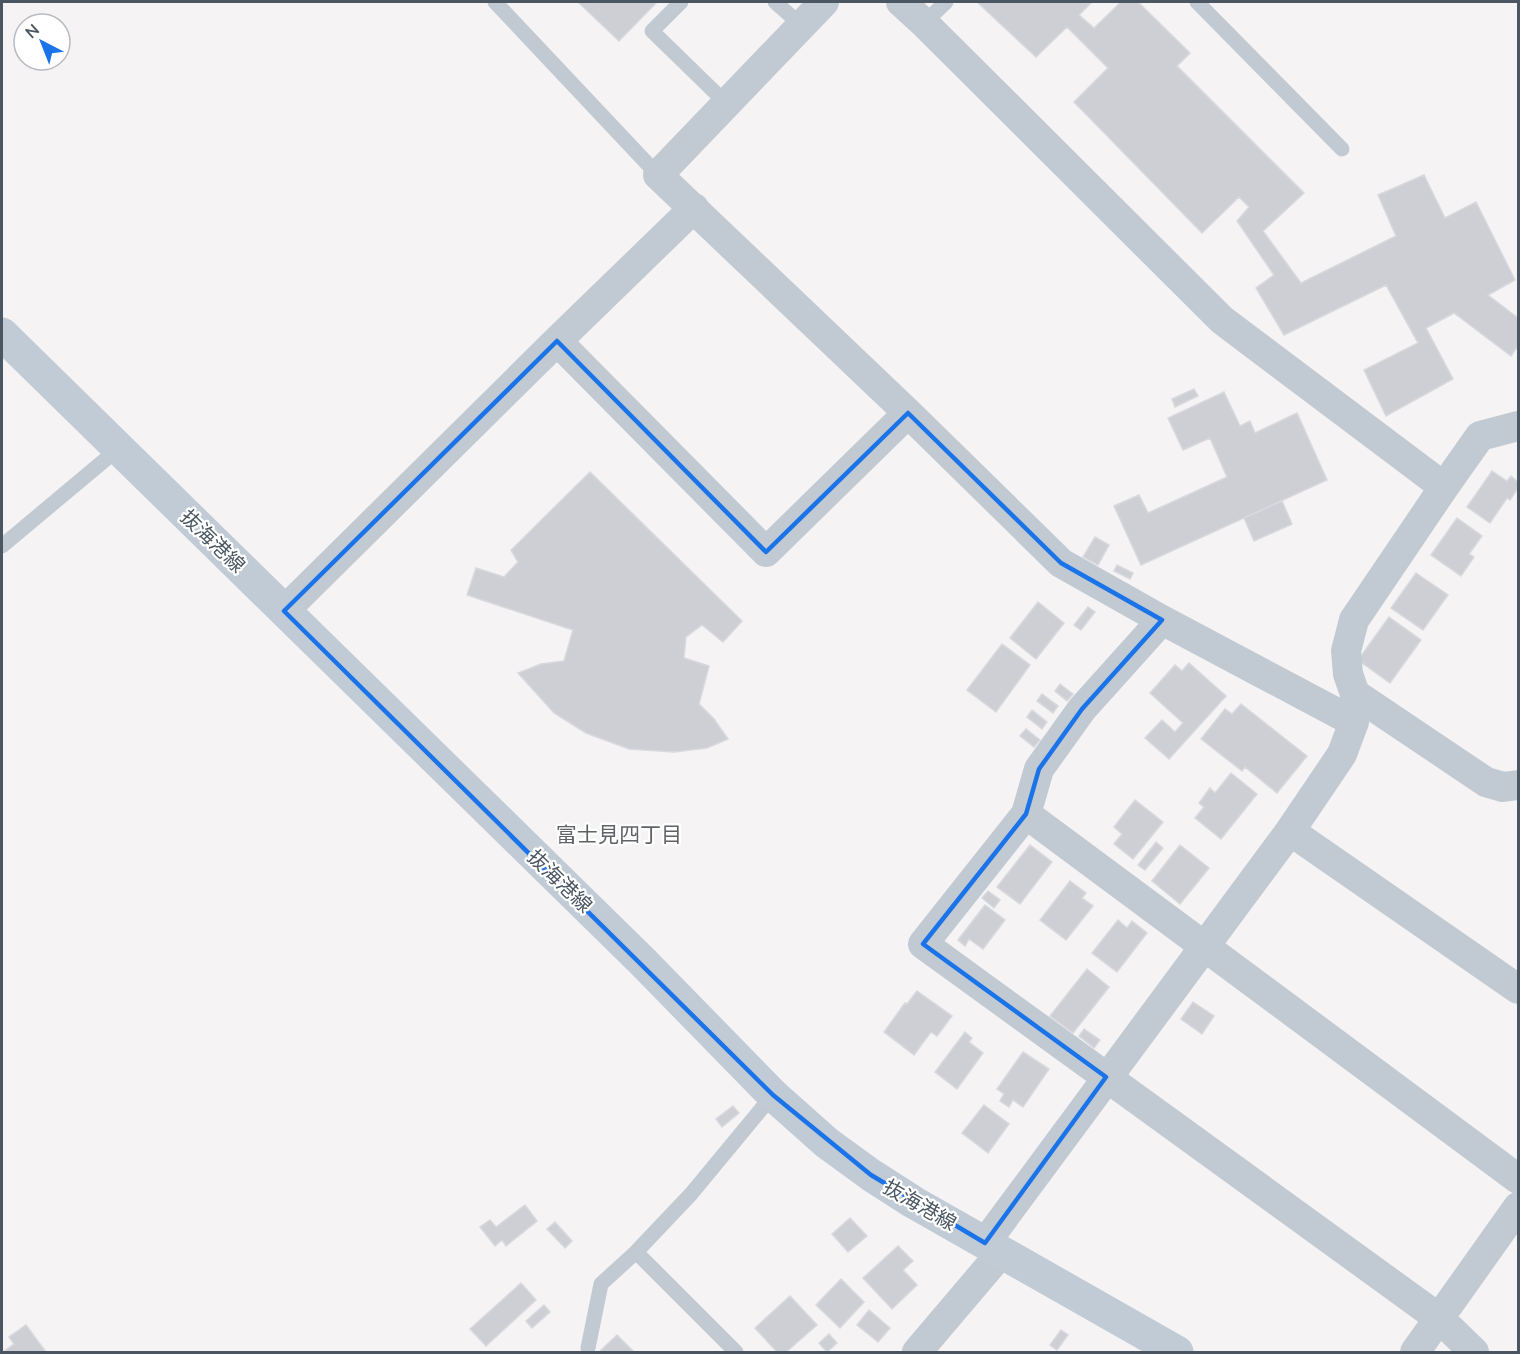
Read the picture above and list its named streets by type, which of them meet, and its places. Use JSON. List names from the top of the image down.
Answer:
{
  "streets": {
    "main road": ["抜海港線"]
  },
  "districts": ["富士見四丁目"],
  "north": "top left"
}
